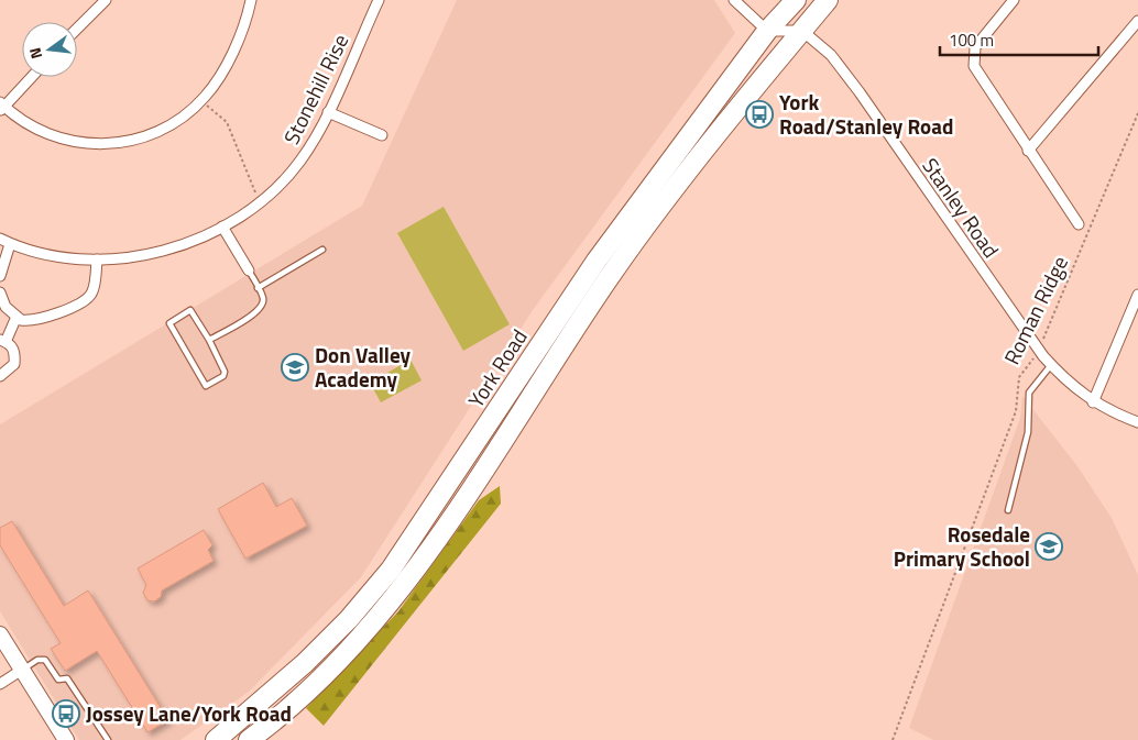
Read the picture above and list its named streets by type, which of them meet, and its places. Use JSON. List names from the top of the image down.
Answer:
{
  "streets": {
    "highway": ["York Road"],
    "street": ["Stonehill Rise", "Stanley Road"],
    "path": ["Roman Ridge"]
  },
  "crossings": [
    ["Stanley Road", "Roman Ridge"],
    ["Stanley Road", "York Road"]
  ],
  "places": {
    "bus stop": ["York Road/Stanley Road", "Jossey Lane/York Road"],
    "school or university": ["Don Valley Academy", "Rosedale Primary School"]
  },
  "scale_bar": "100 m",
  "north": "left"
}
